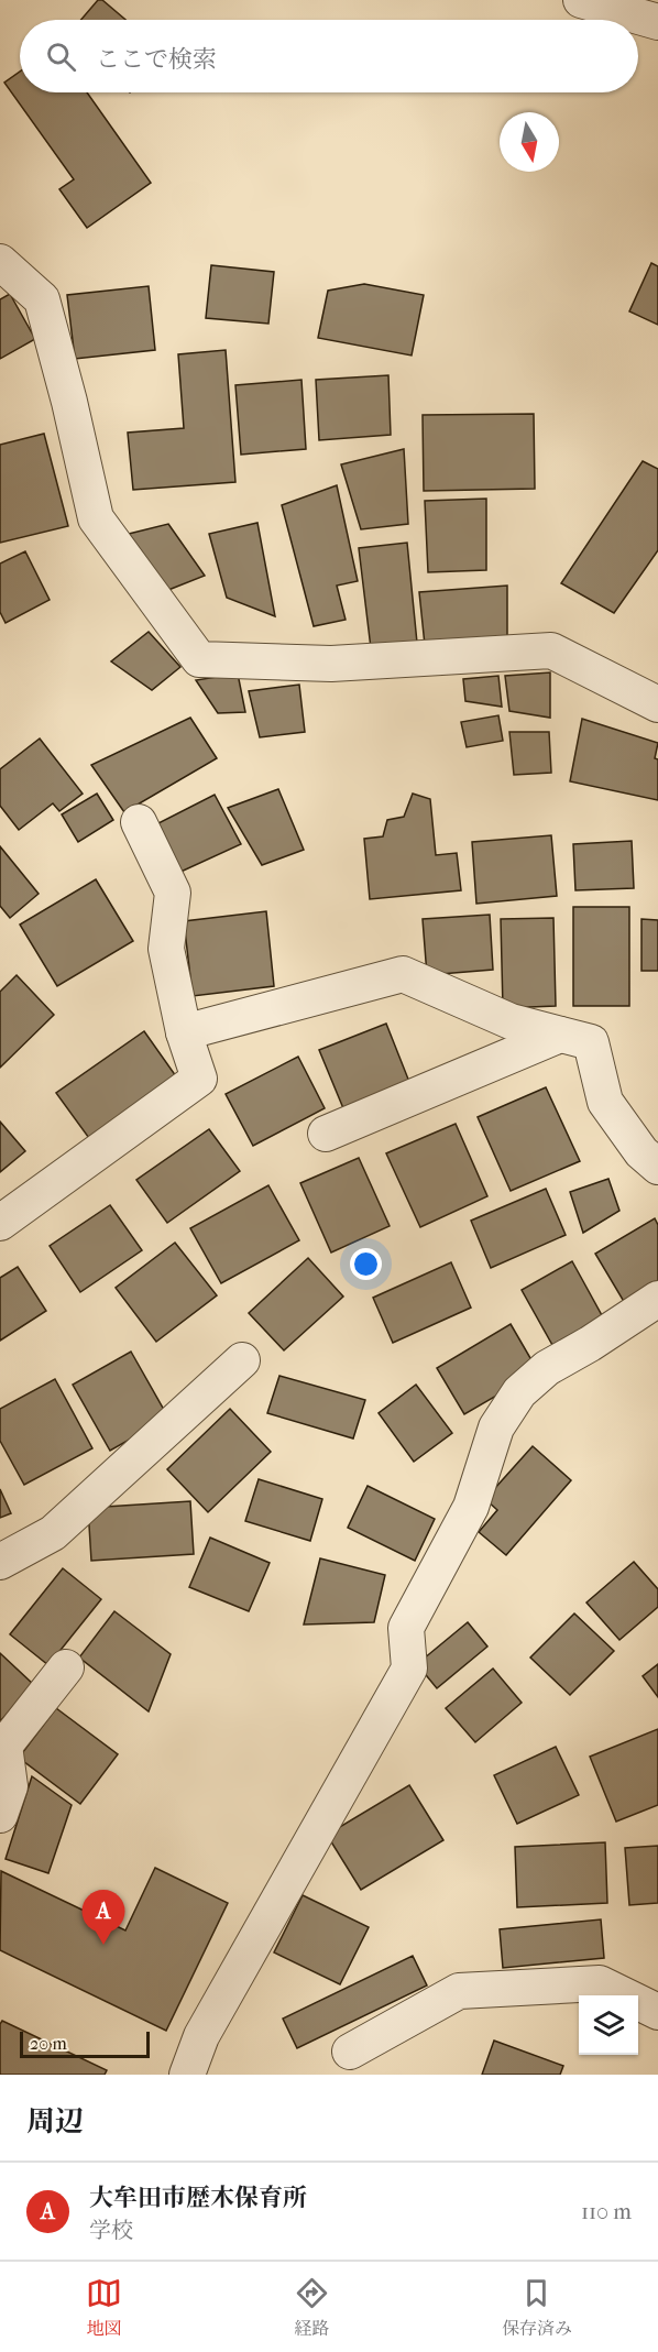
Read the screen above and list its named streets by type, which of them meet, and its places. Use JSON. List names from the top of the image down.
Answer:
{
  "scale_bar": "20 m",
  "north": "bottom",
  "page": {
    "search": "ここで検索",
    "pins": "A",
    "scale": "20 m",
    "heading": "周辺",
    "list": [
      {
        "mark": "A",
        "name": "大牟田市歴木保育所",
        "note": "学校",
        "value": "110 m"
      }
    ],
    "nav": ["地図", "経路", "保存済み"]
  }
}
